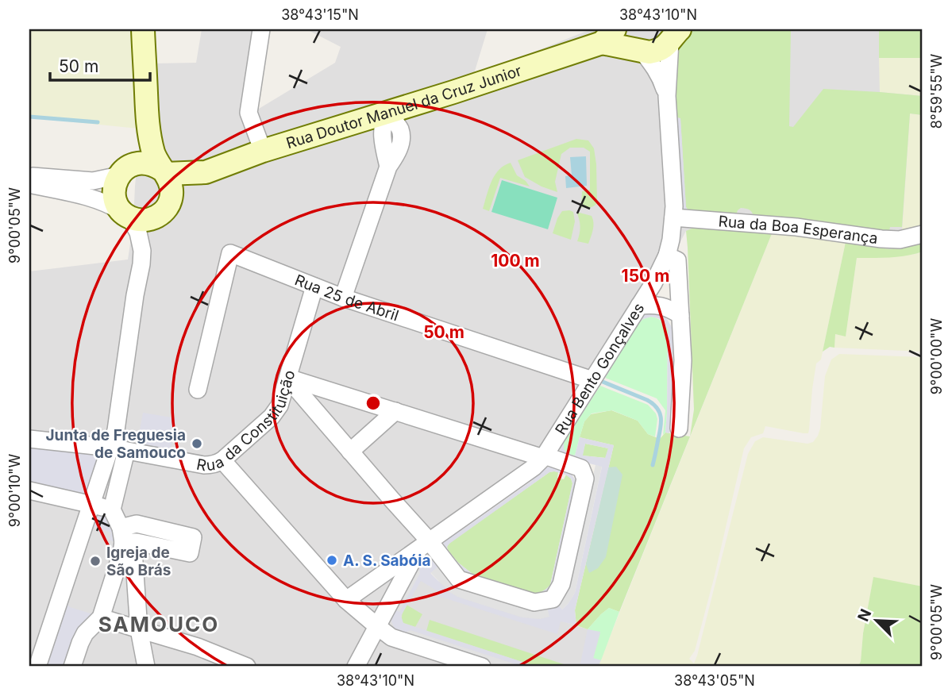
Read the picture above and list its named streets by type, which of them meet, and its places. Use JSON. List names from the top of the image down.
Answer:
{
  "streets": {
    "main road": ["Rua Doutor Manuel da Cruz Junior"],
    "street": [
      "Rua da Boa Esperança",
      "Rua 25 de Abril",
      "Rua Bento Gonçalves",
      "Rua da Constituição"
    ]
  },
  "crossings": [
    ["Rua da Boa Esperança", "Rua Bento Gonçalves"],
    ["Rua 25 de Abril", "Rua Bento Gonçalves"],
    ["Rua 25 de Abril", "Rua da Constituição"]
  ],
  "districts": ["SAMOUCO"],
  "places": ["Junta de Freguesia de Samouco", "A. S. Sabóia", "Igreja de São Brás"],
  "scale_bar": "50 m",
  "north": "top left",
  "coordinates": [
    "38°43'15\"N",
    "38°43'10\"N",
    "8°59'55\"W",
    "9°00'05\"W",
    "9°00'00\"W",
    "9°00'10\"W",
    "38°43'05\"N"
  ],
  "rings": ["100 m", "150 m", "50 m"]
}
